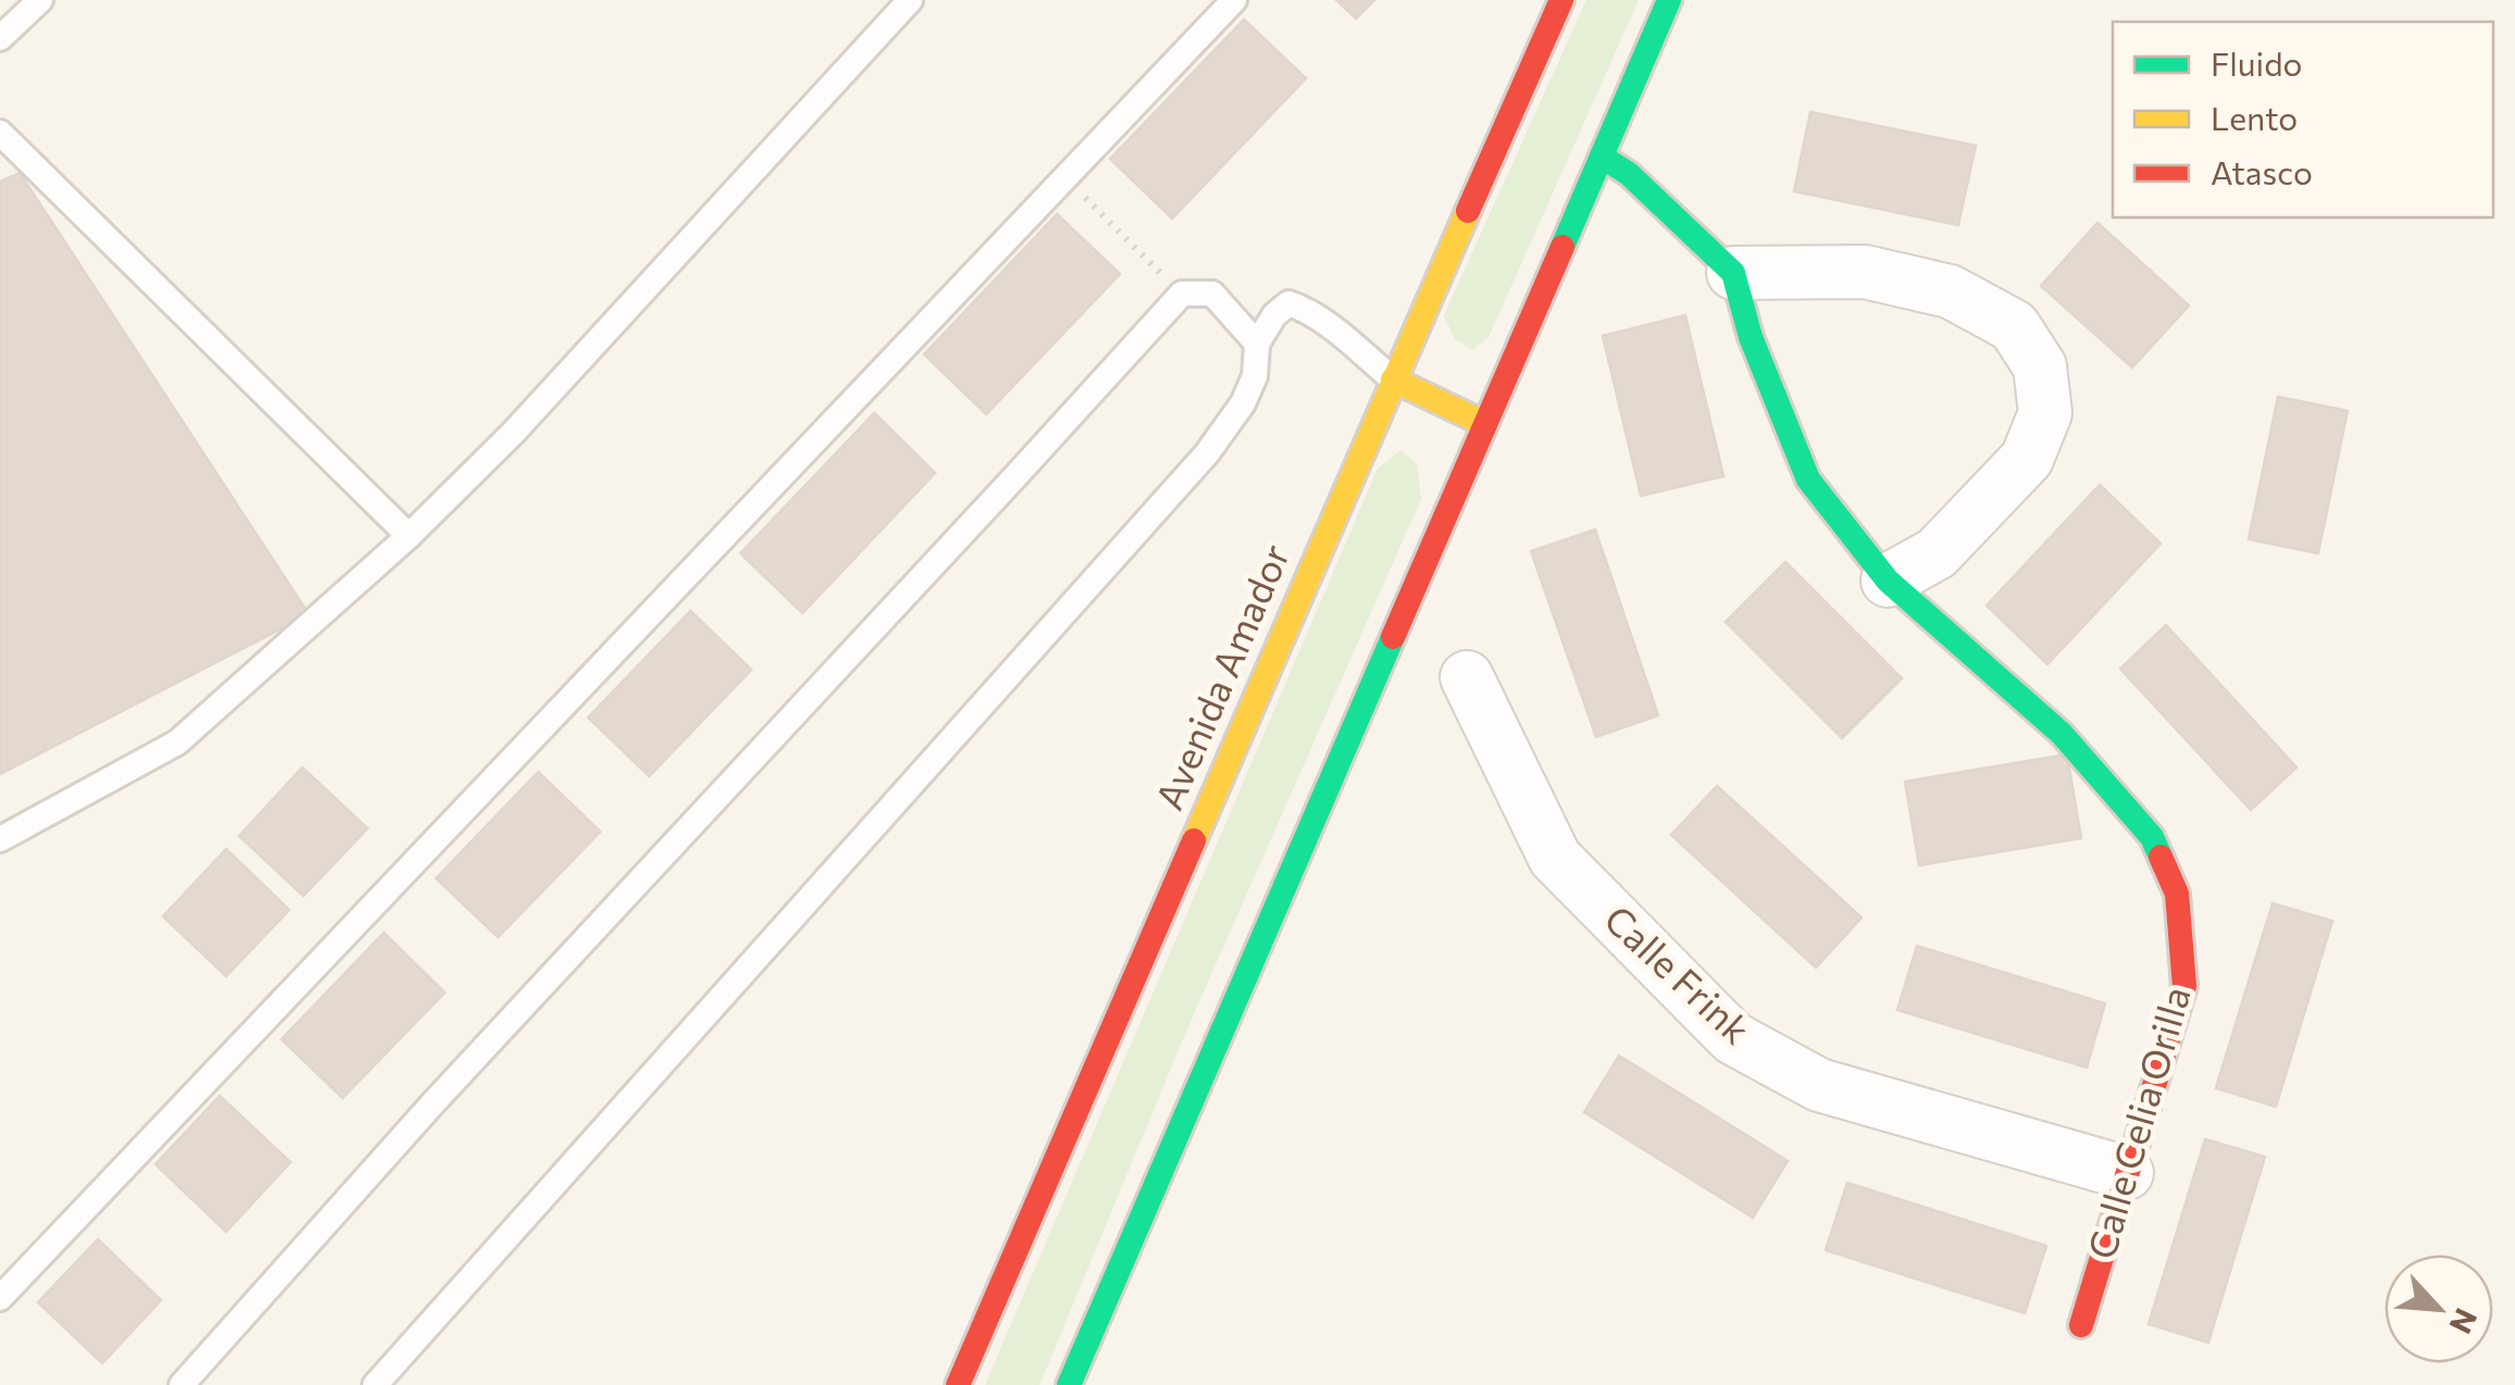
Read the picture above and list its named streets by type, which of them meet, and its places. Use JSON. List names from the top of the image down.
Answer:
{
  "streets": {
    "main road": ["Avenida Amador", "Calle Celia Orilla"],
    "street": ["Calle Frink"]
  },
  "crossings": [
    ["Calle Frink", "Calle Celia Orilla"]
  ],
  "legend": ["Fluido", "Lento", "Atasco"],
  "north": "bottom right"
}
